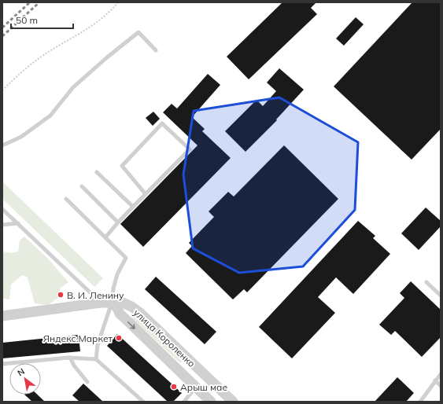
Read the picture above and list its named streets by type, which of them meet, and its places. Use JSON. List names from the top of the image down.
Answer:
{
  "streets": {
    "street": ["улица Короленко"]
  },
  "places": ["В. И. Ленину", "Яндекс.Маркет", "Арыш мае"],
  "scale_bar": "50 m",
  "north": "top left"
}
